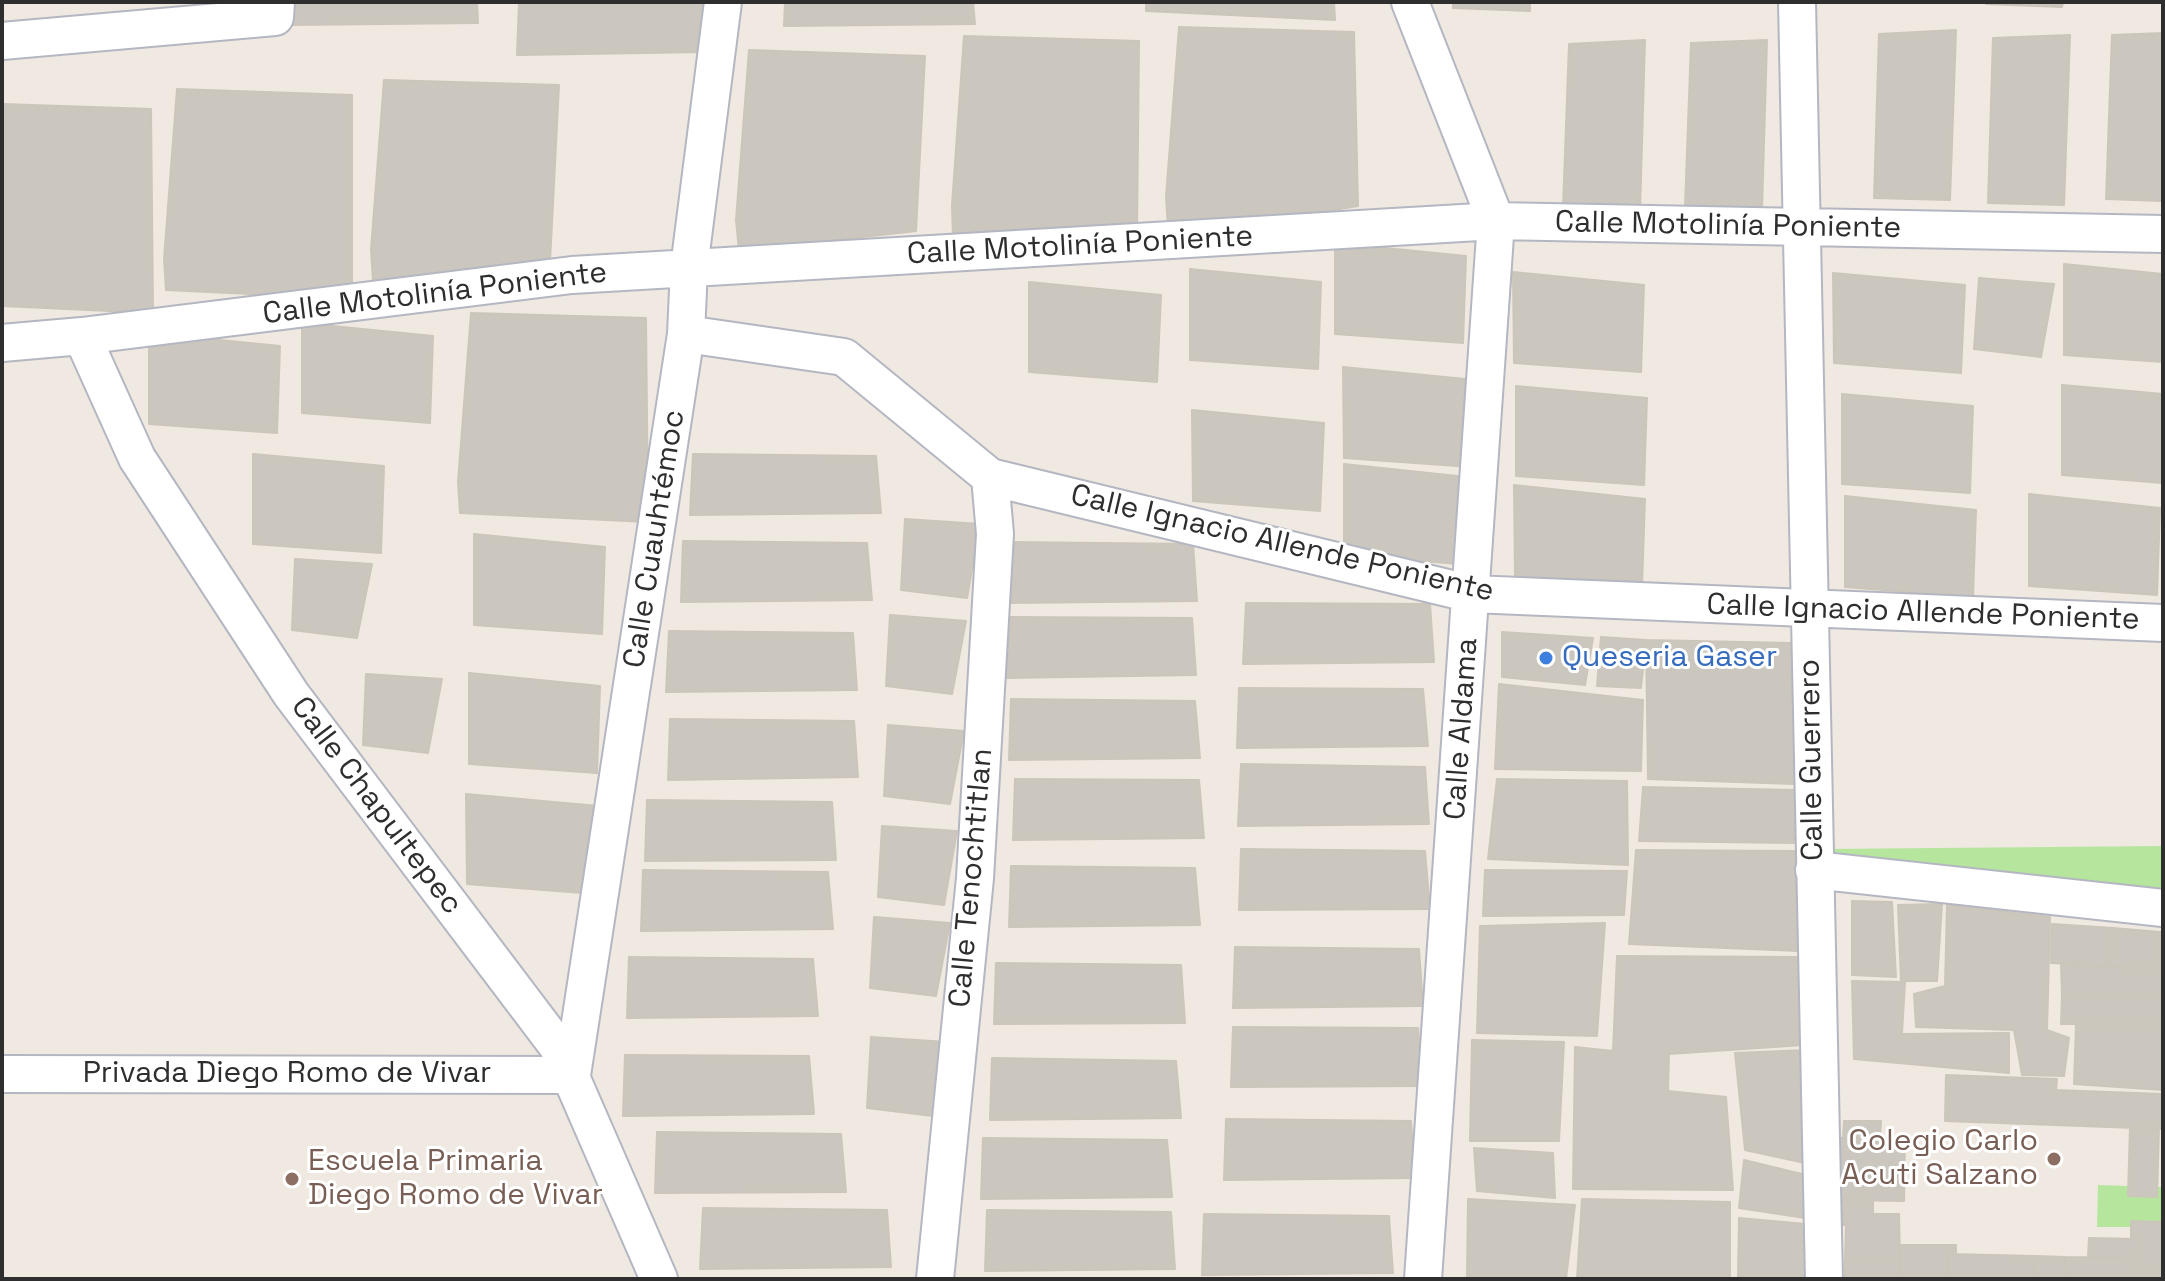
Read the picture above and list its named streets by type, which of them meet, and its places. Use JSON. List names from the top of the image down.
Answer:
{
  "streets": {
    "street": [
      "Calle Motolinía Poniente",
      "Calle Cuauhtémoc",
      "Calle Ignacio Allende Poniente",
      "Calle Aldama",
      "Calle Guerrero",
      "Calle Chapultepec",
      "Calle Tenochtitlan",
      "Privada Diego Romo de Vivar"
    ]
  },
  "crossings": [
    ["Calle Motolinía Poniente", "Calle Cuauhtémoc"],
    ["Calle Motolinía Poniente", "Calle Aldama"],
    ["Calle Motolinía Poniente", "Calle Guerrero"],
    ["Calle Motolinía Poniente", "Calle Chapultepec"],
    ["Calle Cuauhtémoc", "Calle Ignacio Allende Poniente"],
    ["Calle Cuauhtémoc", "Calle Chapultepec"],
    ["Calle Cuauhtémoc", "Privada Diego Romo de Vivar"],
    ["Calle Ignacio Allende Poniente", "Calle Aldama"],
    ["Calle Ignacio Allende Poniente", "Calle Guerrero"],
    ["Calle Ignacio Allende Poniente", "Calle Tenochtitlan"],
    ["Calle Chapultepec", "Privada Diego Romo de Vivar"]
  ],
  "places": ["Queseria Gaser", "Colegio Carlo Acuti Salzano", "Escuela Primaria Diego Romo de Vivar"]
}
